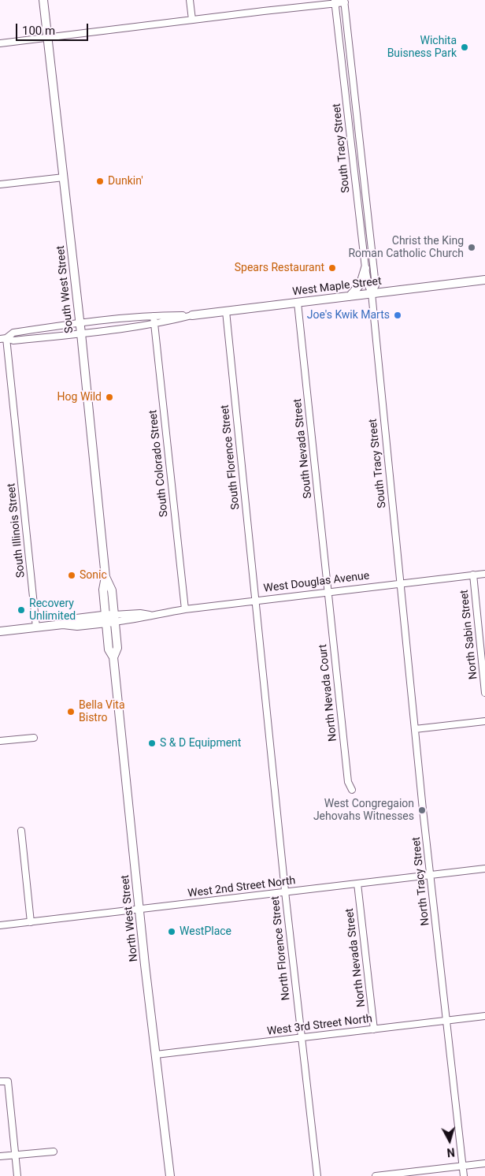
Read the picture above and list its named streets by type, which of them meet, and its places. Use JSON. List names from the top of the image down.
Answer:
{
  "streets": {
    "main road": [
      "West Maple Street",
      "South West Street",
      "West Douglas Avenue",
      "North West Street"
    ],
    "street": [
      "South Tracy Street",
      "South Nevada Street",
      "South Florence Street",
      "South Colorado Street",
      "South Illinois Street",
      "North Sabin Street",
      "North Nevada Court",
      "North Tracy Street",
      "West 2nd Street North",
      "North Florence Street",
      "North Nevada Street",
      "West 3rd Street North"
    ]
  },
  "crossings": [
    ["South Tracy Street", "West Maple Street"],
    ["South Tracy Street", "West Douglas Avenue"],
    ["South Tracy Street", "North Tracy Street"],
    ["West Maple Street", "South West Street"],
    ["West Maple Street", "South Nevada Street"],
    ["West Maple Street", "South Florence Street"],
    ["West Maple Street", "South Colorado Street"],
    ["West Maple Street", "South Illinois Street"],
    ["South West Street", "West Douglas Avenue"],
    ["South West Street", "North West Street"],
    ["South Nevada Street", "West Douglas Avenue"],
    ["South Nevada Street", "North Nevada Court"],
    ["South Florence Street", "West Douglas Avenue"],
    ["South Florence Street", "North Florence Street"],
    ["South Colorado Street", "West Douglas Avenue"],
    ["South Illinois Street", "West Douglas Avenue"],
    ["West Douglas Avenue", "North Sabin Street"],
    ["West Douglas Avenue", "North Nevada Court"],
    ["West Douglas Avenue", "North Tracy Street"],
    ["West Douglas Avenue", "North West Street"],
    ["West Douglas Avenue", "North Florence Street"],
    ["North Tracy Street", "West 2nd Street North"],
    ["North Tracy Street", "West 3rd Street North"],
    ["West 2nd Street North", "North West Street"],
    ["West 2nd Street North", "North Florence Street"],
    ["West 2nd Street North", "North Nevada Street"],
    ["North West Street", "West 3rd Street North"],
    ["North Florence Street", "West 3rd Street North"],
    ["North Nevada Street", "West 3rd Street North"]
  ],
  "places": [
    "Wichita Buisness Park",
    "Dunkin'",
    "Christ the King Roman Catholic Church",
    "Spears Restaurant",
    "Joe's Kwik Marts",
    "Hog Wild",
    "Sonic",
    "Recovery Unlimited",
    "Bella Vita Bistro",
    "S & D Equipment",
    "West Congregaion Jehovahs Witnesses",
    "WestPlace"
  ],
  "scale_bar": "100 m",
  "north": "bottom"
}
